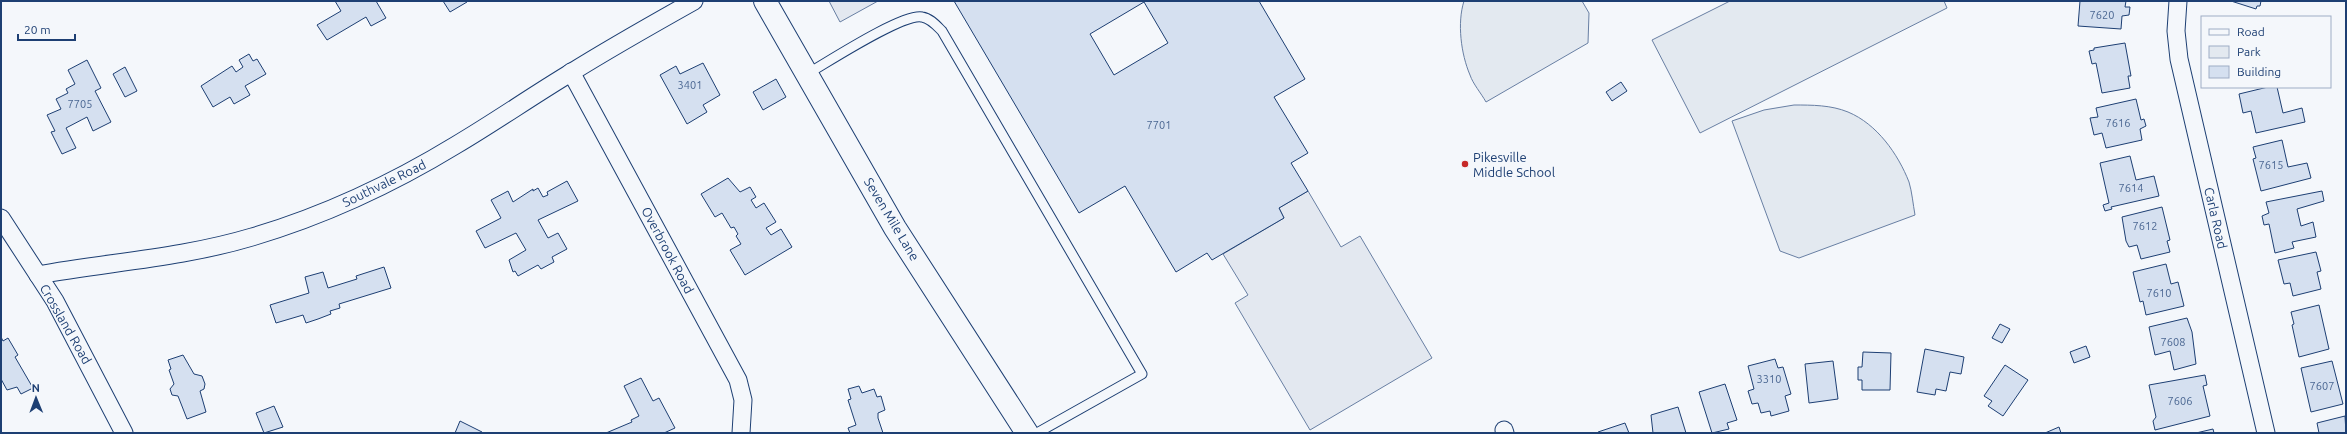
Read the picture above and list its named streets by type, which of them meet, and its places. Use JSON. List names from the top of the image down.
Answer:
{
  "streets": {
    "street": [
      "Southvale Road",
      "Carla Road",
      "Seven Mile Lane",
      "Overbrook Road",
      "Crossland Road"
    ]
  },
  "crossings": [
    ["Southvale Road", "Overbrook Road"],
    ["Southvale Road", "Crossland Road"]
  ],
  "places": ["Pikesville Middle School"],
  "house_numbers": [
    "7620",
    "3401",
    "7705",
    "7616",
    "7701",
    "7615",
    "7614",
    "7612",
    "7610",
    "7608",
    "3310",
    "7607",
    "7606"
  ],
  "legend": ["Road", "Park", "Building"],
  "scale_bar": "20 m",
  "north": "top"
}
